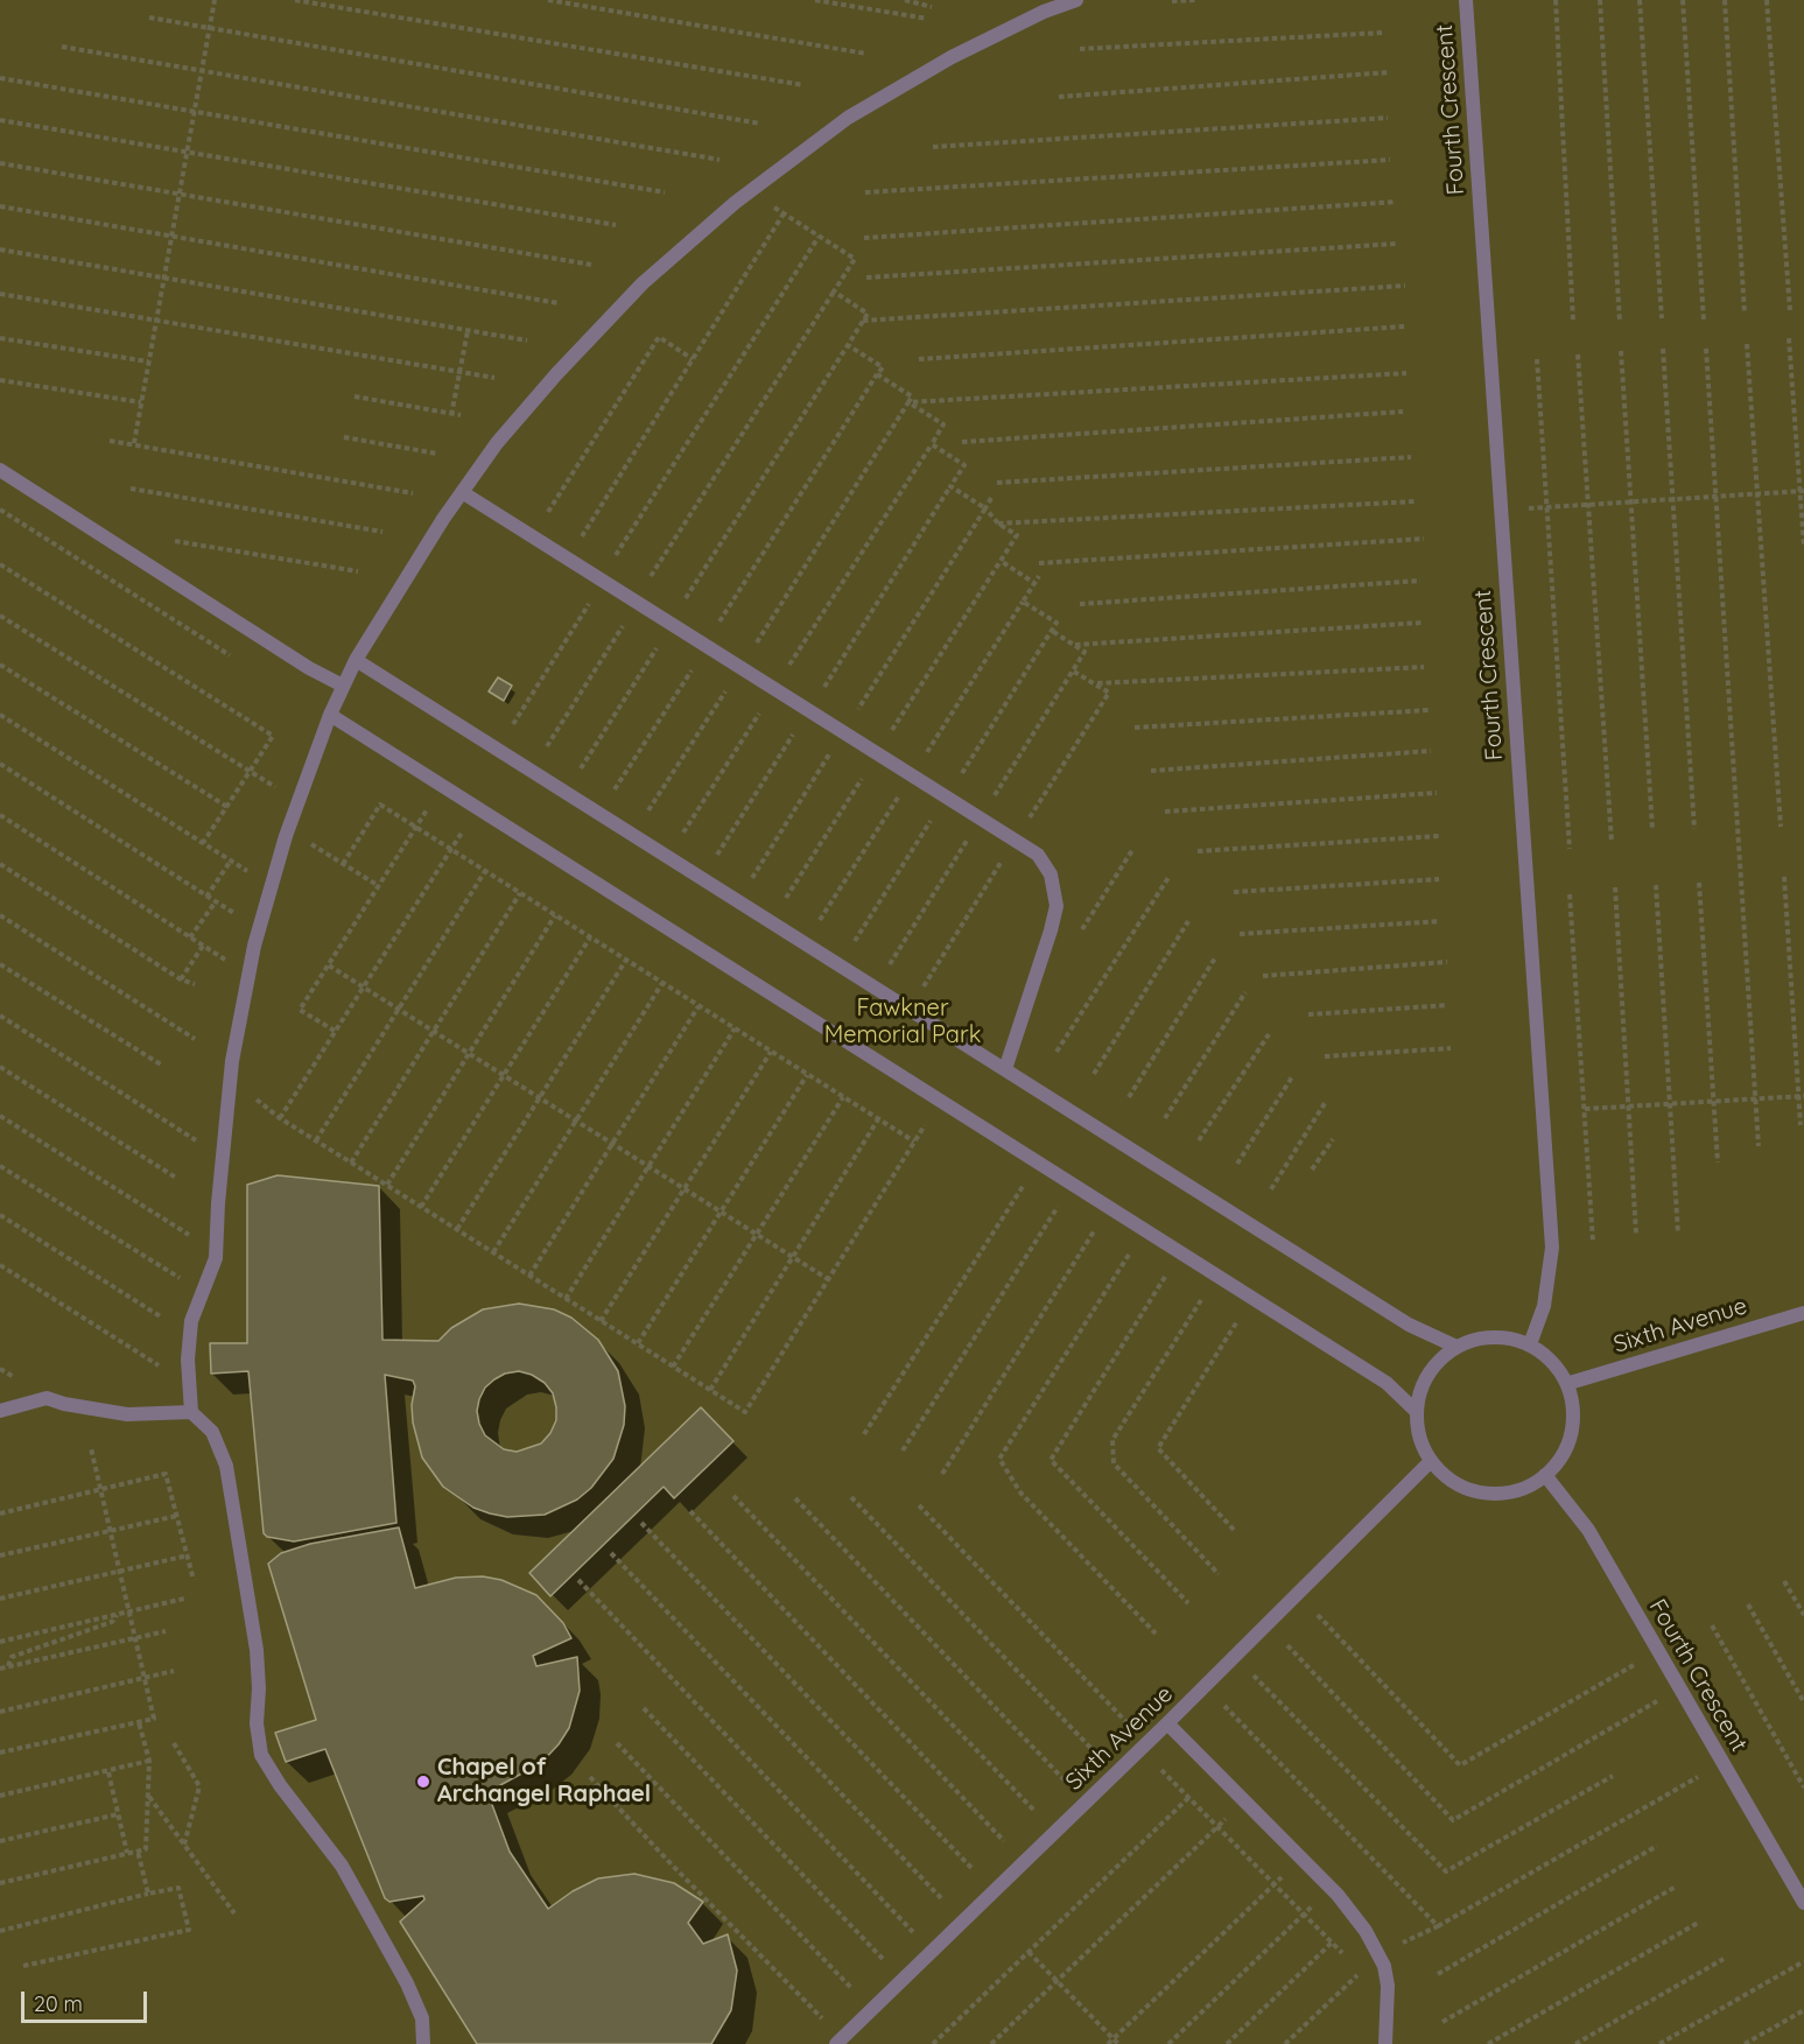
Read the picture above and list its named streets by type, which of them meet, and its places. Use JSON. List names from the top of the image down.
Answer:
{
  "streets": {
    "lane": ["Fourth Crescent", "Sixth Avenue"]
  },
  "crossings": [
    ["Fourth Crescent", "Sixth Avenue"]
  ],
  "parks": ["Fawkner Memorial Park"],
  "places": ["Chapel of Archangel Raphael"],
  "scale_bar": "20 m"
}
